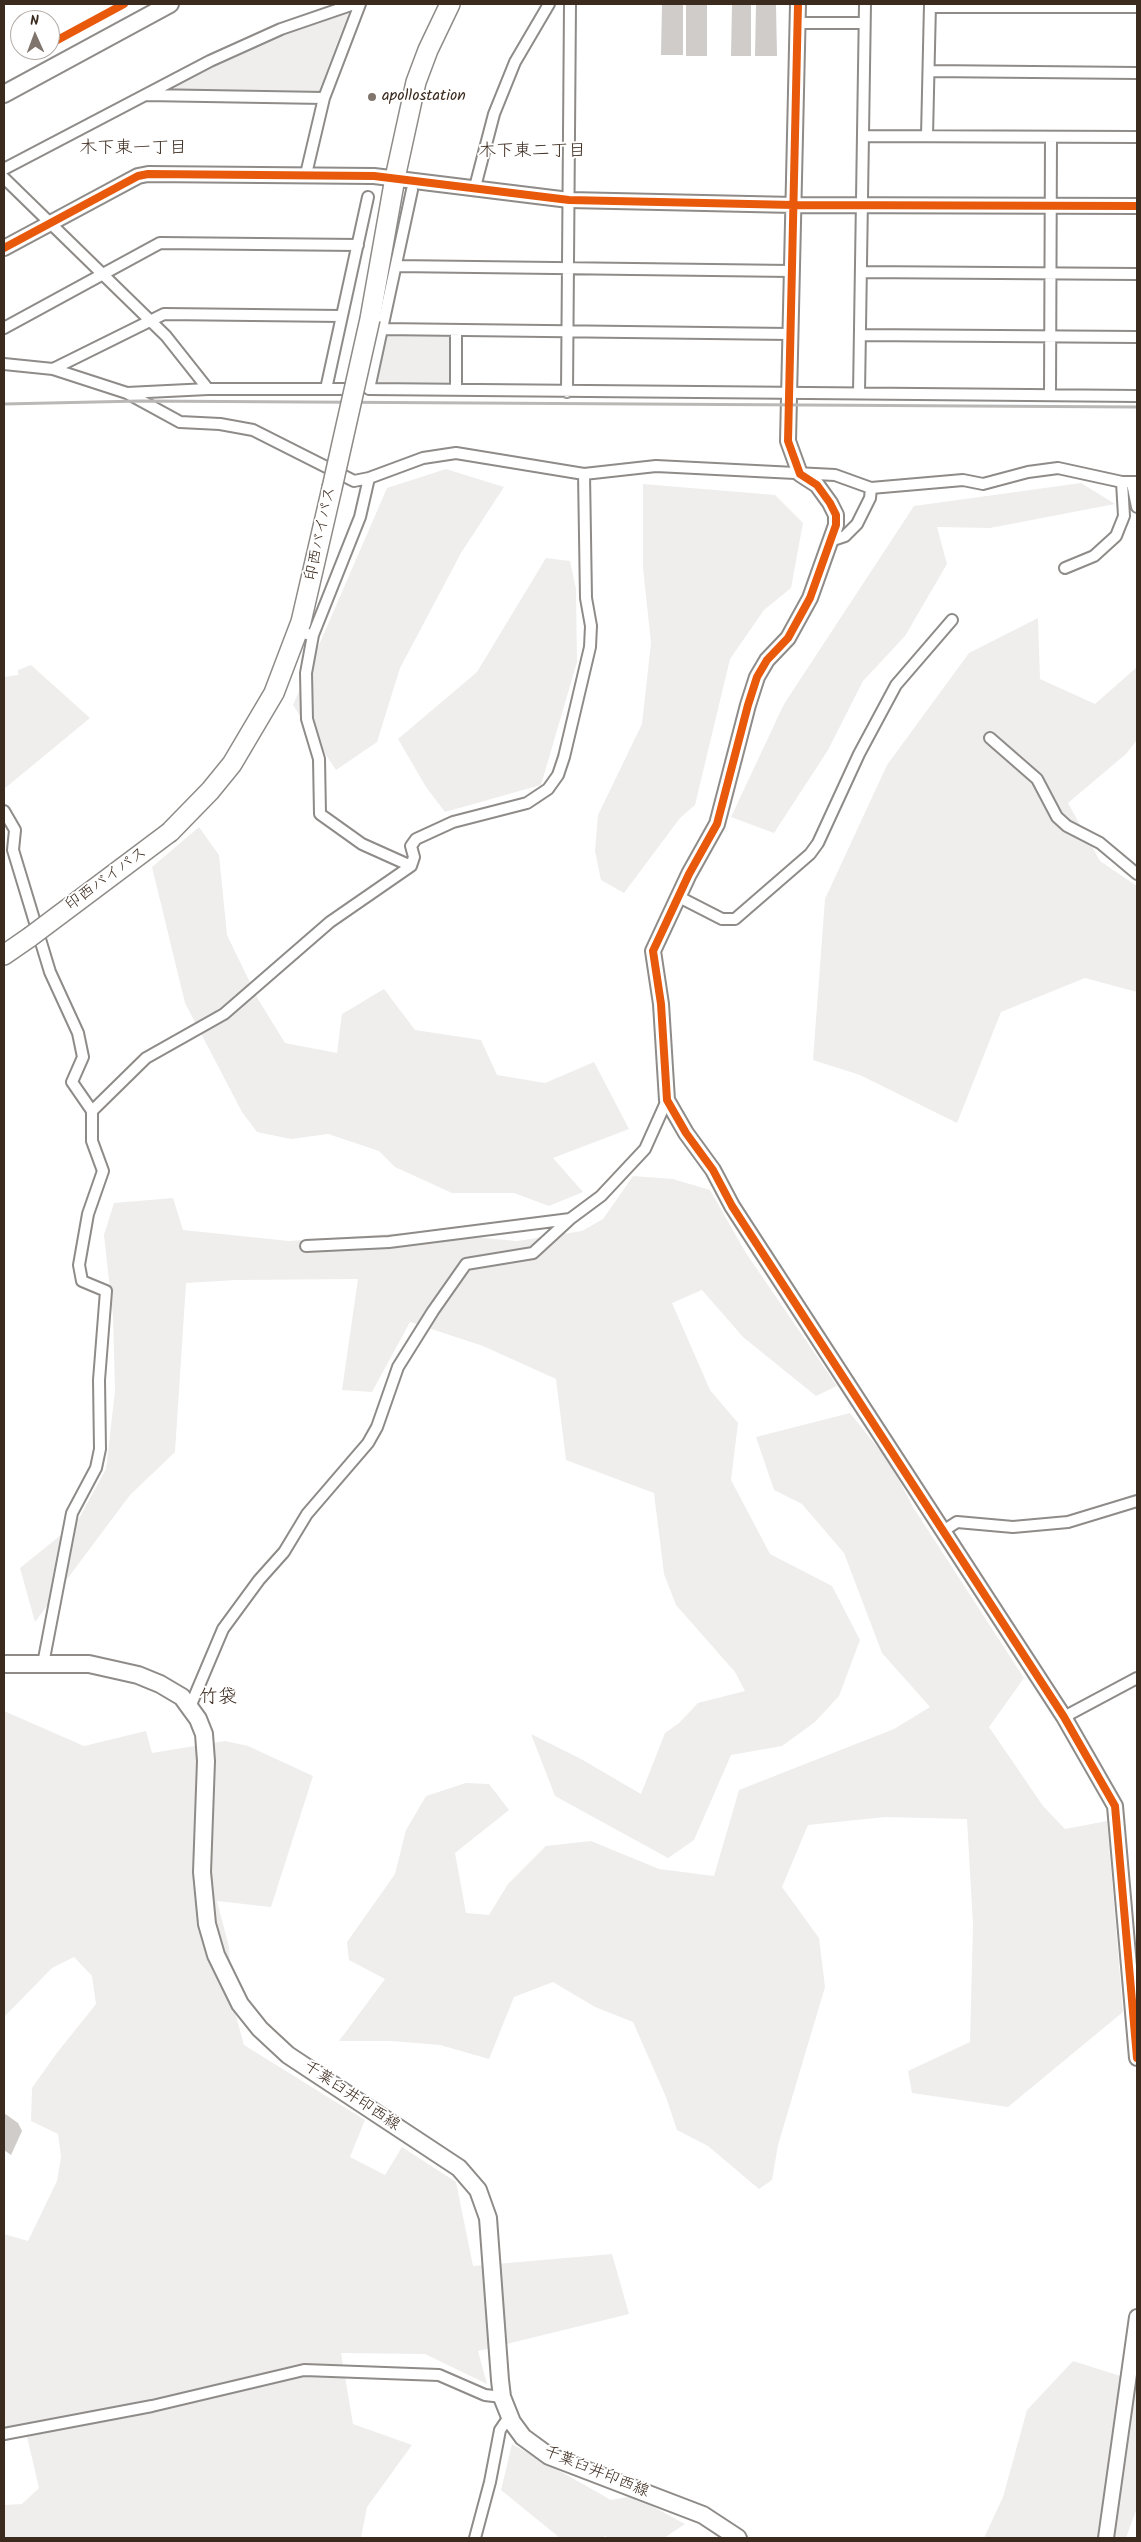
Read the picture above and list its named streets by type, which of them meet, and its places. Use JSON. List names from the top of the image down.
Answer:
{
  "streets": {
    "highway": ["印西バイパス"],
    "main road": ["千葉臼井印西線"]
  },
  "districts": ["木下東一丁目", "木下東二丁目", "竹袋"],
  "places": ["apollostation"],
  "north": "top"
}
